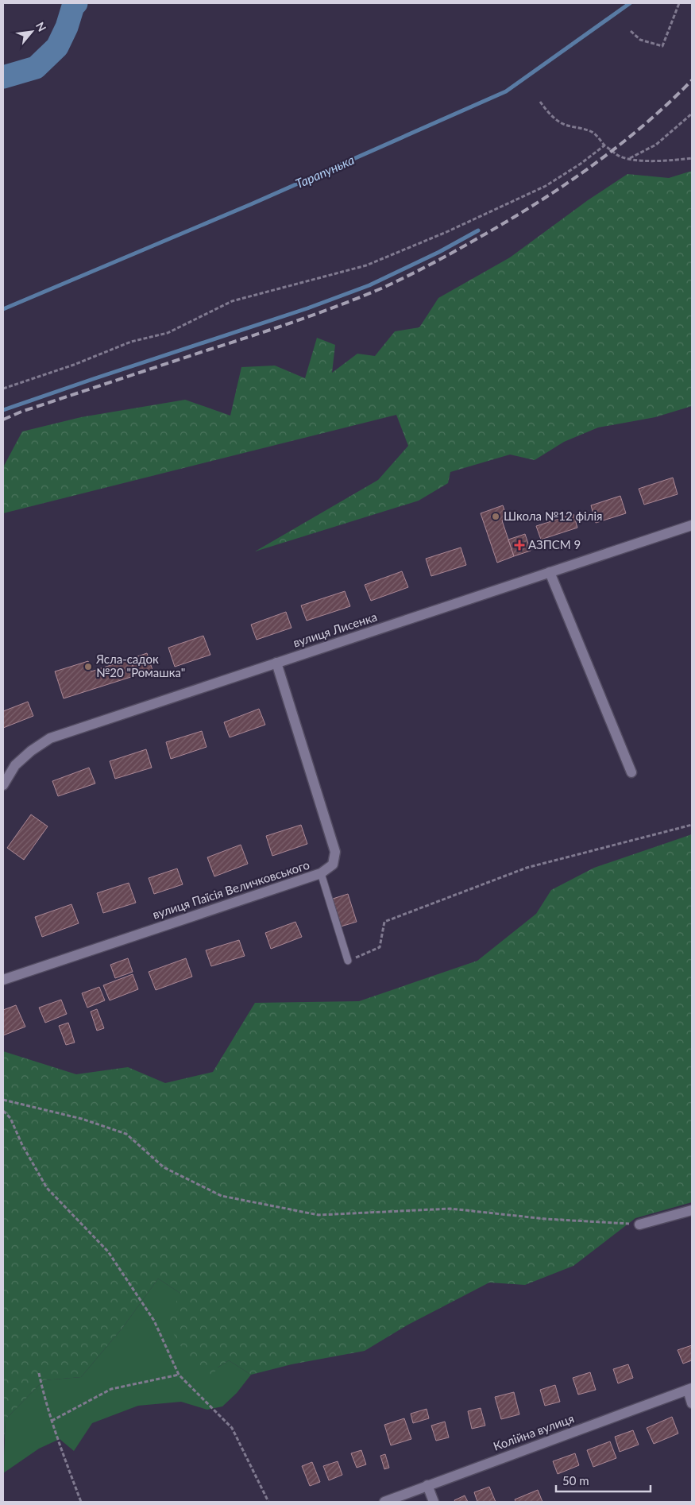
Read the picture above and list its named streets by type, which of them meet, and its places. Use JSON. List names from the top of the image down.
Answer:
{
  "streets": {
    "street": ["вулиця Лисенка", "вулиця Паїсія Величковського", "Колійна вулиця"]
  },
  "crossings": [
    ["вулиця Лисенка", "вулиця Паїсія Величковського"]
  ],
  "water": ["Тарапунька"],
  "places": {
    "other": ["Школа №12 філія", "Ясла-садок №20 \"Ромашка\""],
    "health": ["АЗПСМ 9"]
  },
  "scale_bar": "50 m",
  "north": "top right"
}
